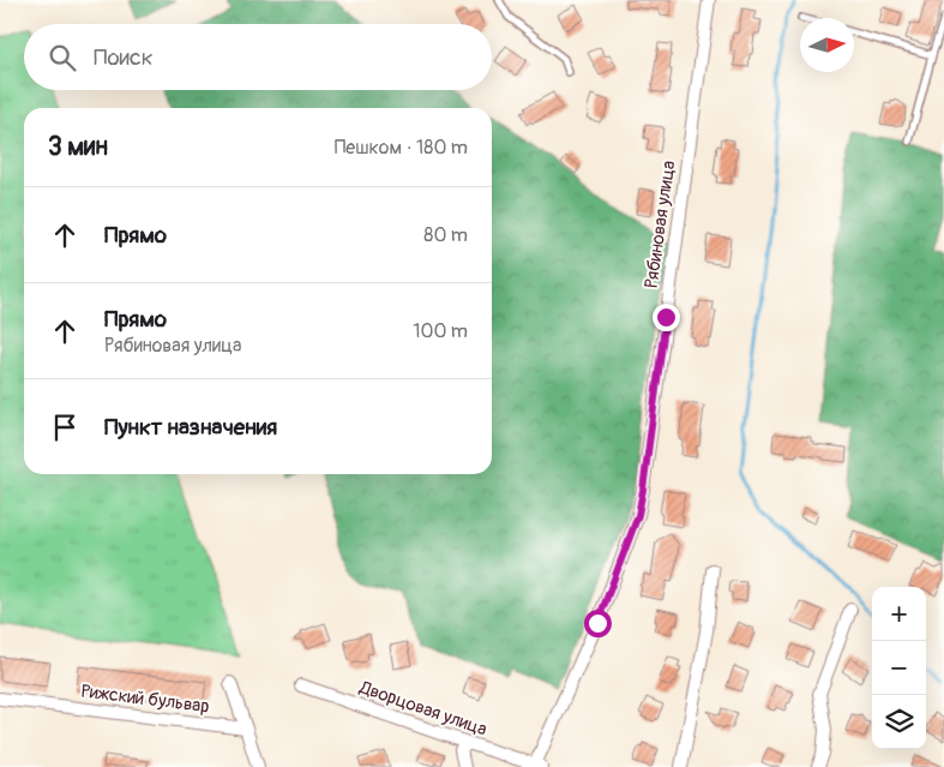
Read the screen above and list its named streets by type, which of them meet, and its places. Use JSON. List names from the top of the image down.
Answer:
{
  "streets": {
    "street": ["Рябиновая улица", "Рижский бульвар", "Дворцовая улица"]
  },
  "crossings": [
    ["Рябиновая улица", "Дворцовая улица"]
  ],
  "north": "right",
  "page": {
    "search": "Поиск",
    "heading": ["3 мин", "Пешком · 180 m"],
    "list": [
      ["Прямо", "80 m"],
      ["Прямо", "Рябиновая улица", "100 m"],
      "Пункт назначения"
    ],
    "map_buttons": ["+", "−"]
  }
}
